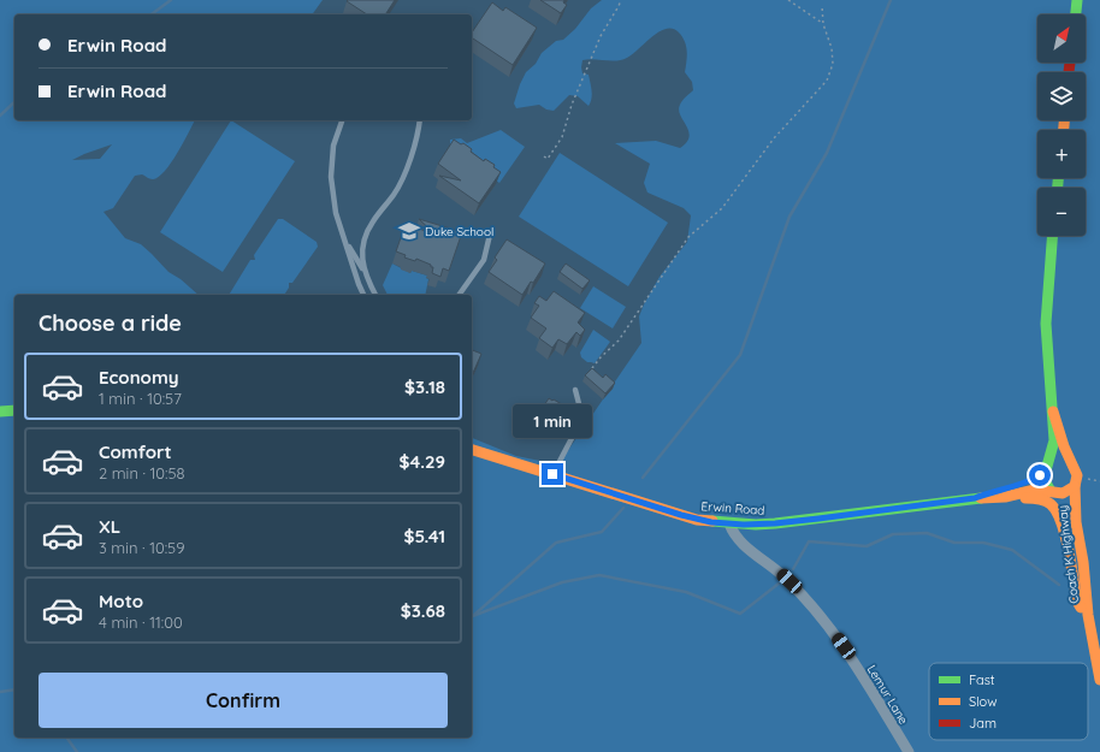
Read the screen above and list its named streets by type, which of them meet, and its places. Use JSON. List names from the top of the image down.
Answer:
{
  "streets": {
    "main road": ["Erwin Road", "Coach K Highway"],
    "street": ["Lemur Lane"]
  },
  "crossings": [
    ["Erwin Road", "Coach K Highway"],
    ["Erwin Road", "Lemur Lane"]
  ],
  "places": {
    "school or university": ["Duke School"]
  },
  "legend": ["Fast", "Slow", "Jam"],
  "north": "top right",
  "page": {
    "map_buttons": ["+", "−"],
    "banner": ["Erwin Road", "Erwin Road"],
    "heading": "Choose a ride",
    "list": [
      {
        "name": "Economy",
        "note": "1 min · 10:57",
        "value": "$3.18"
      },
      {
        "name": "Comfort",
        "note": "2 min · 10:58",
        "value": "$4.29"
      },
      {
        "name": "XL",
        "note": "3 min · 10:59",
        "value": "$5.41"
      },
      {
        "name": "Moto",
        "note": "4 min · 11:00",
        "value": "$3.68"
      }
    ],
    "bubble": "1 min",
    "buttons": "Confirm"
  }
}
